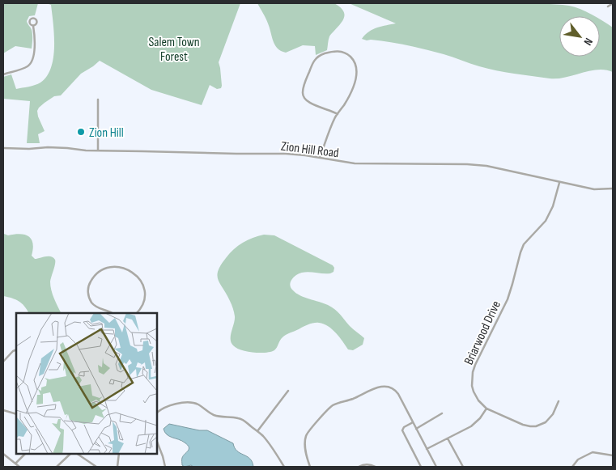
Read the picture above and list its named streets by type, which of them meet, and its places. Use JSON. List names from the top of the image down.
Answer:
{
  "streets": {
    "street": ["Zion Hill Road", "Briarwood Drive"]
  },
  "crossings": [
    ["Zion Hill Road", "Briarwood Drive"]
  ],
  "parks": ["Salem Town Forest"],
  "places": ["Zion Hill"],
  "north": "bottom right"
}
